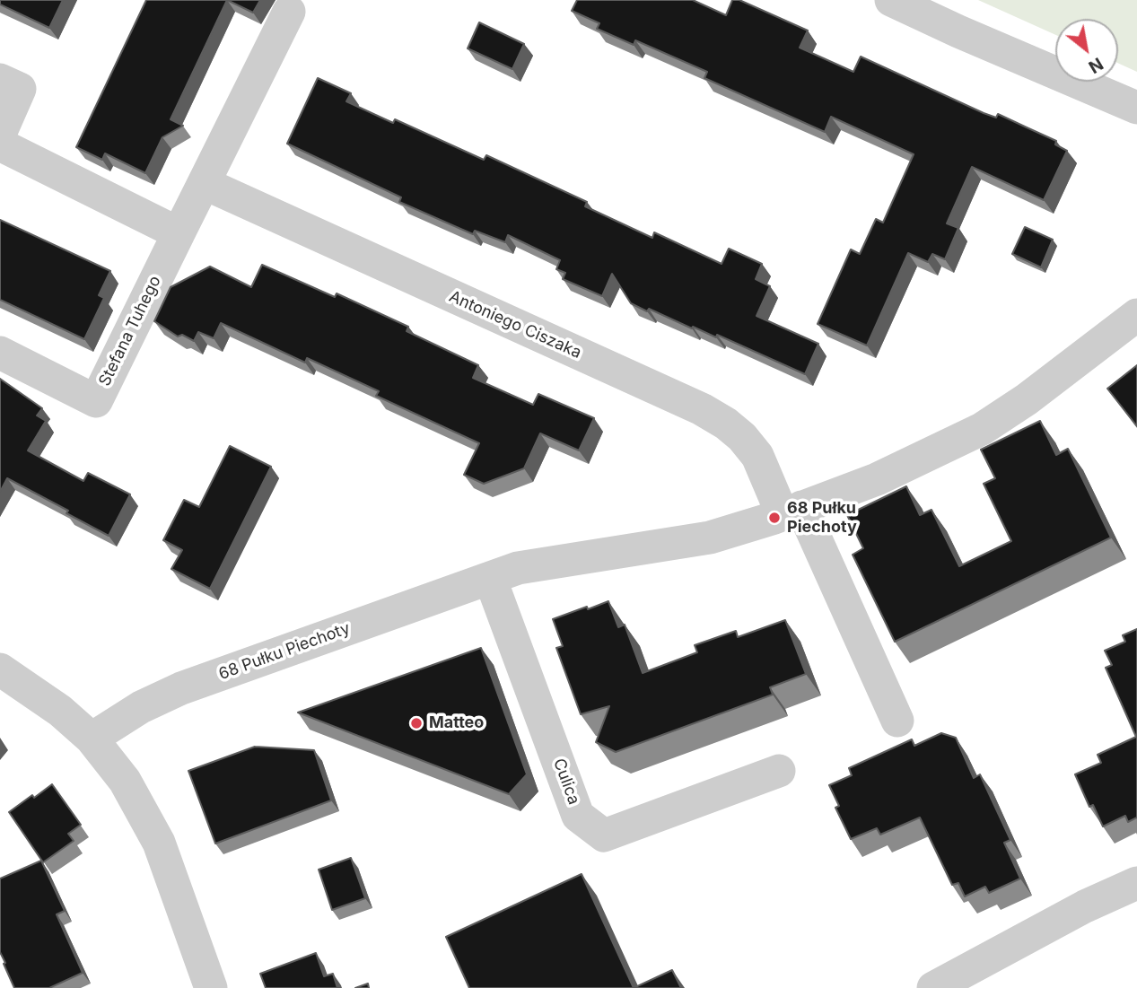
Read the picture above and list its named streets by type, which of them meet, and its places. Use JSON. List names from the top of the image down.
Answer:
{
  "streets": {
    "street": [
      "Antoniego Ciszaka",
      "Stefana Tuhego",
      "68 Pułku Piechoty",
      "Culica"
    ]
  },
  "crossings": [
    ["Antoniego Ciszaka", "68 Pułku Piechoty"],
    ["68 Pułku Piechoty", "Culica"]
  ],
  "places": ["68 Pułku Piechoty", "Matteo"],
  "north": "bottom right"
}
